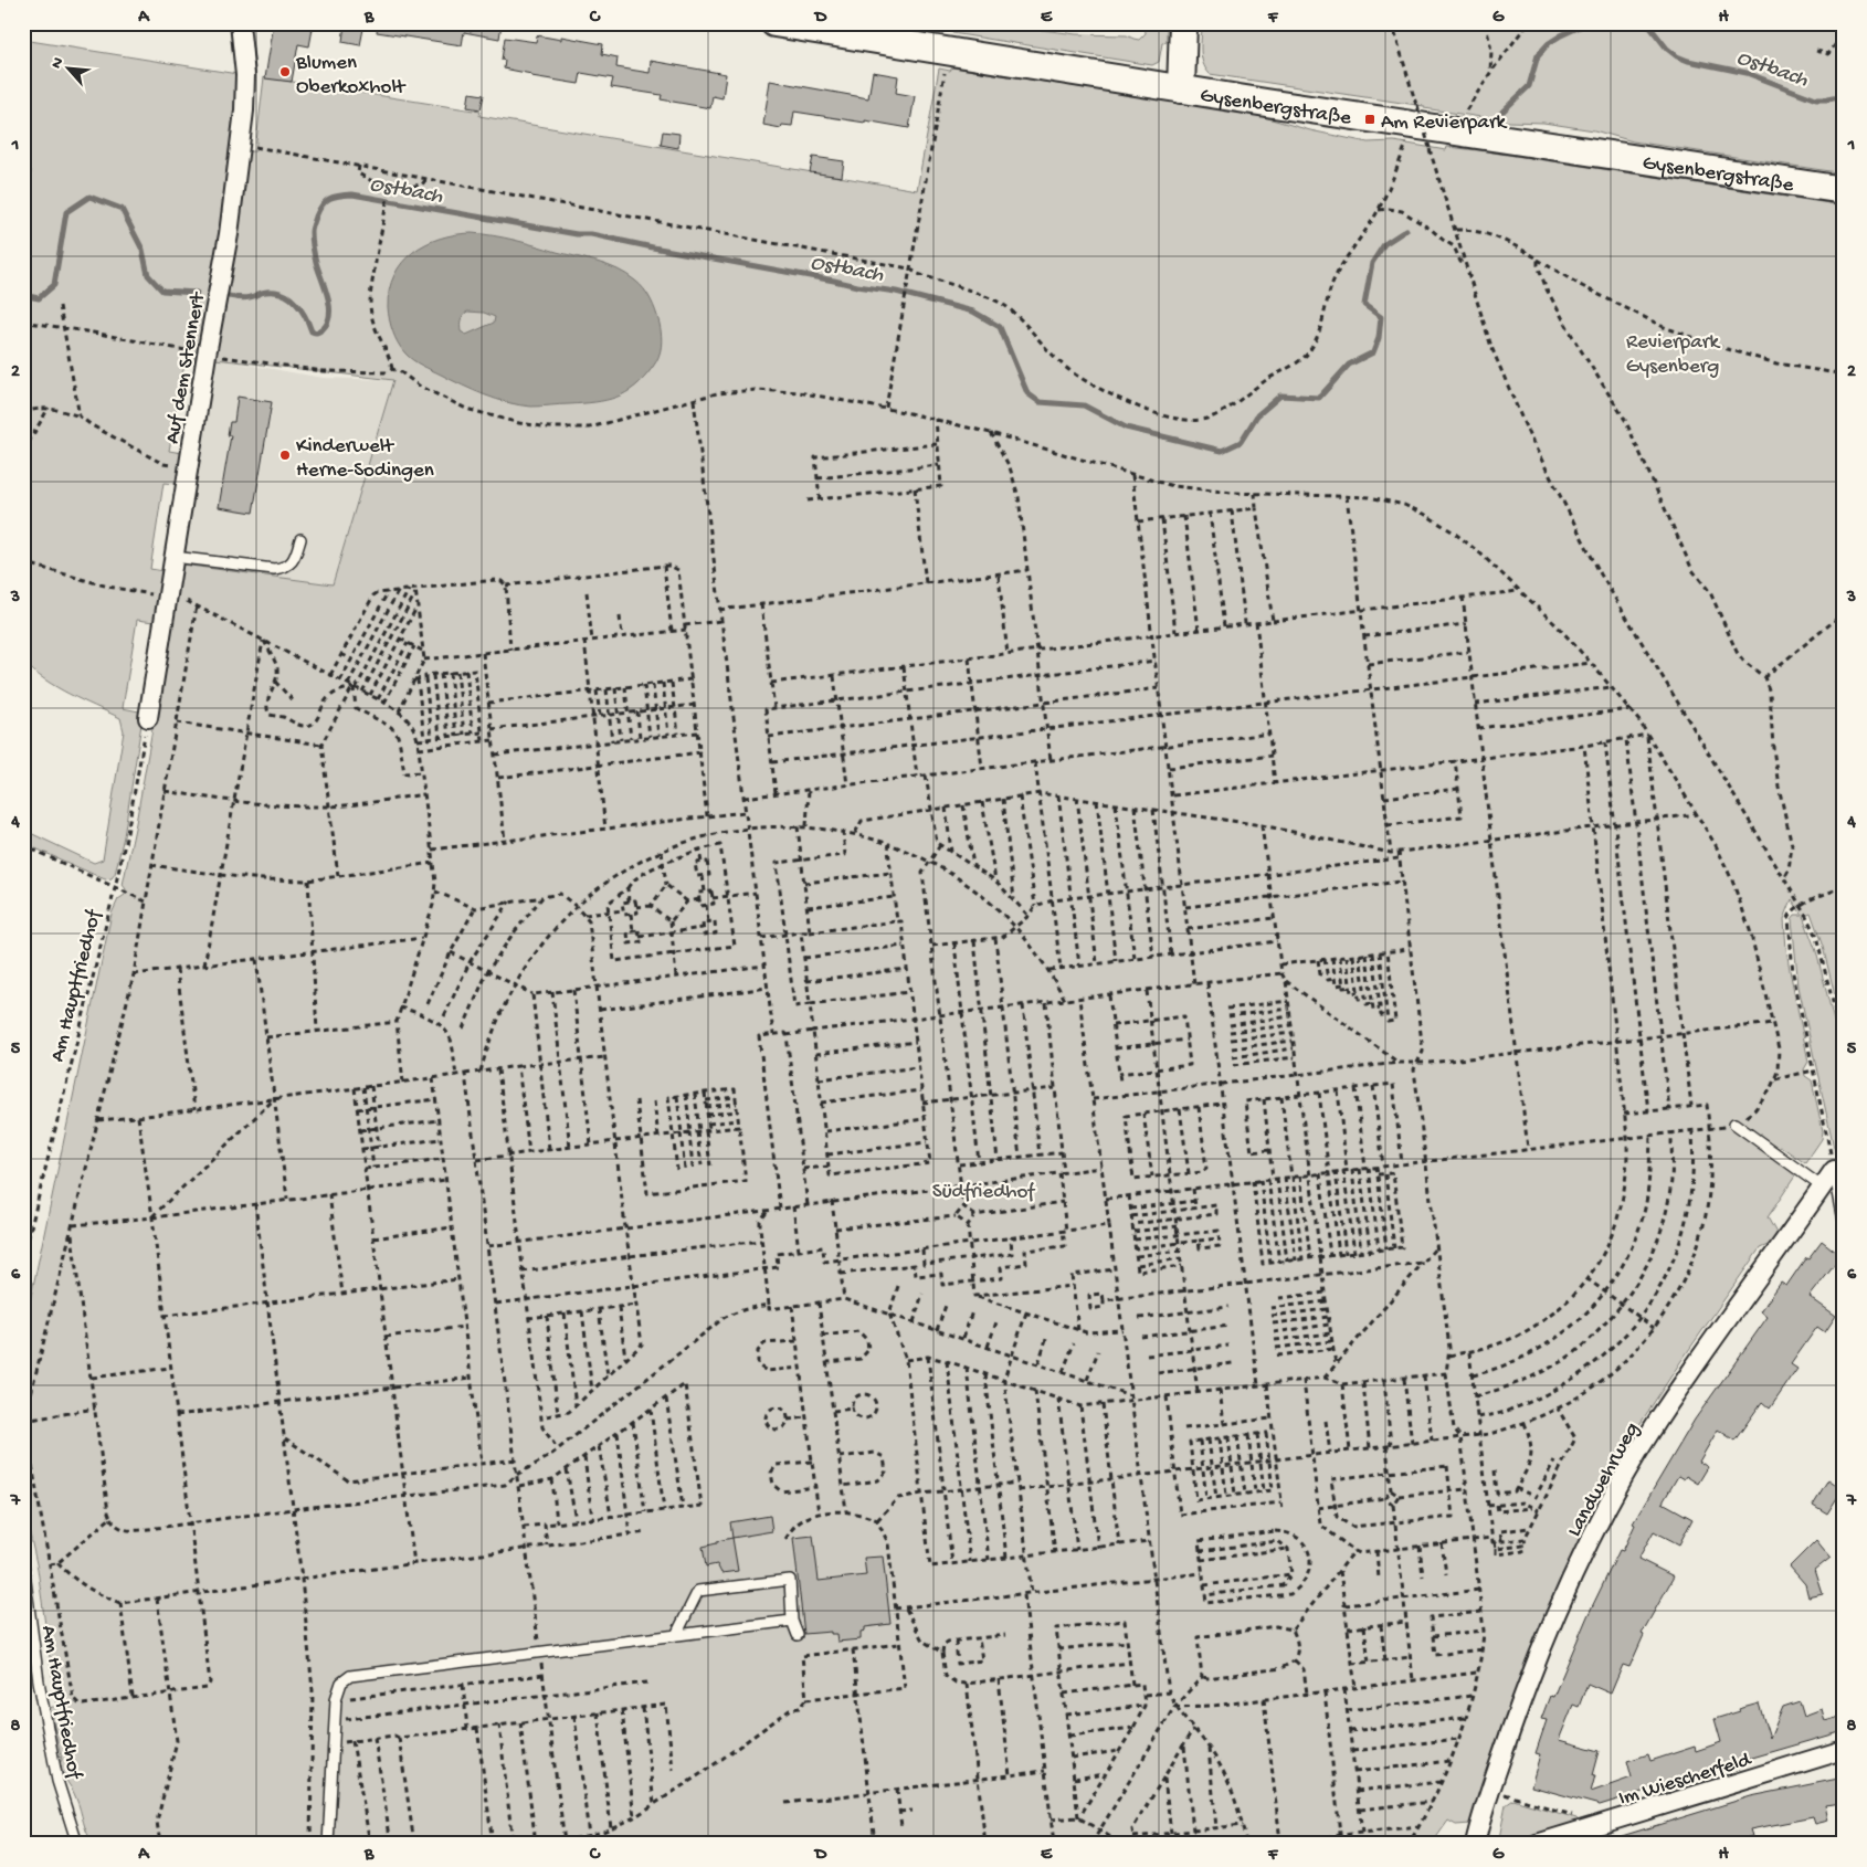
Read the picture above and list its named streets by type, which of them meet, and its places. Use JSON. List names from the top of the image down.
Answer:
{
  "streets": {
    "street": [
      "Gysenbergstraße",
      "Auf dem Stennert",
      "Landwehrweg",
      "Im Wiescherfeld"
    ],
    "lane": ["Am Hauptfriedhof"]
  },
  "crossings": [
    ["Auf dem Stennert", "Am Hauptfriedhof"]
  ],
  "water": ["Ostbach"],
  "parks": ["Revierpark Gysenberg", "Südfriedhof"],
  "places": {
    "other": ["Blumen Oberkoxholt", "Kinderwelt Herne-Sodingen"],
    "transit": ["Am Revierpark"]
  },
  "north": "top left",
  "grid": {
    "columns": [
      "A",
      "B",
      "C",
      "D",
      "E",
      "F",
      "G",
      "H"
    ],
    "rows": [
      "1",
      "2",
      "3",
      "4",
      "5",
      "6",
      "7",
      "8"
    ]
  }
}
